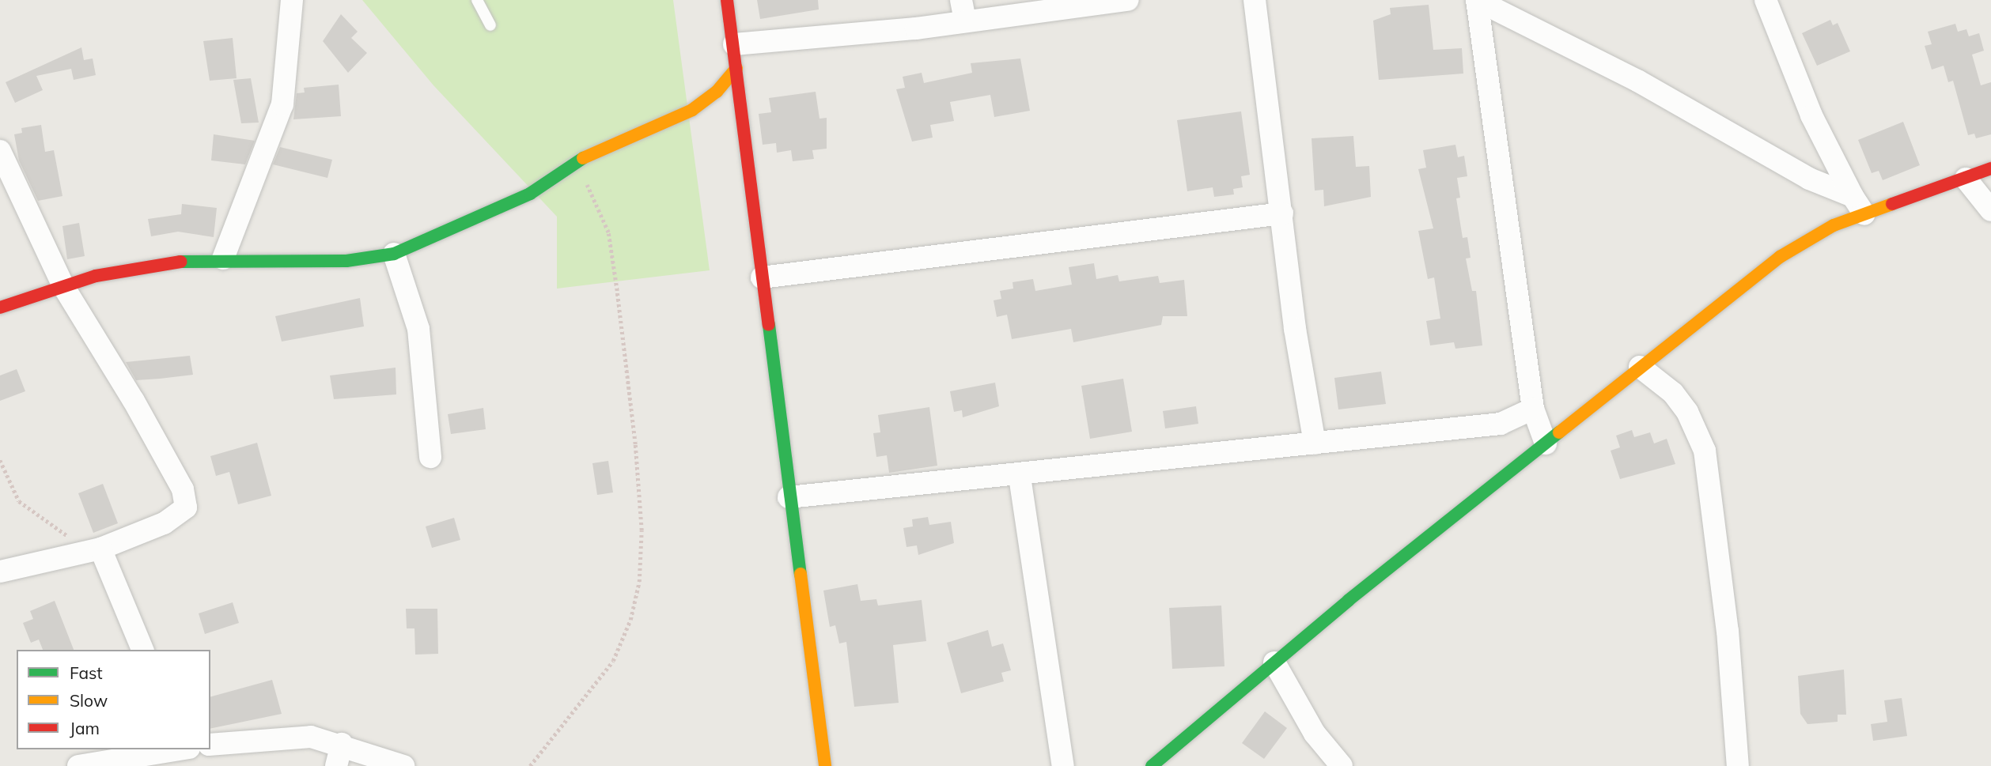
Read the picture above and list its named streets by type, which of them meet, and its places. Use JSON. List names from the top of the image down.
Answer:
{
  "legend": ["Fast", "Slow", "Jam"]
}
